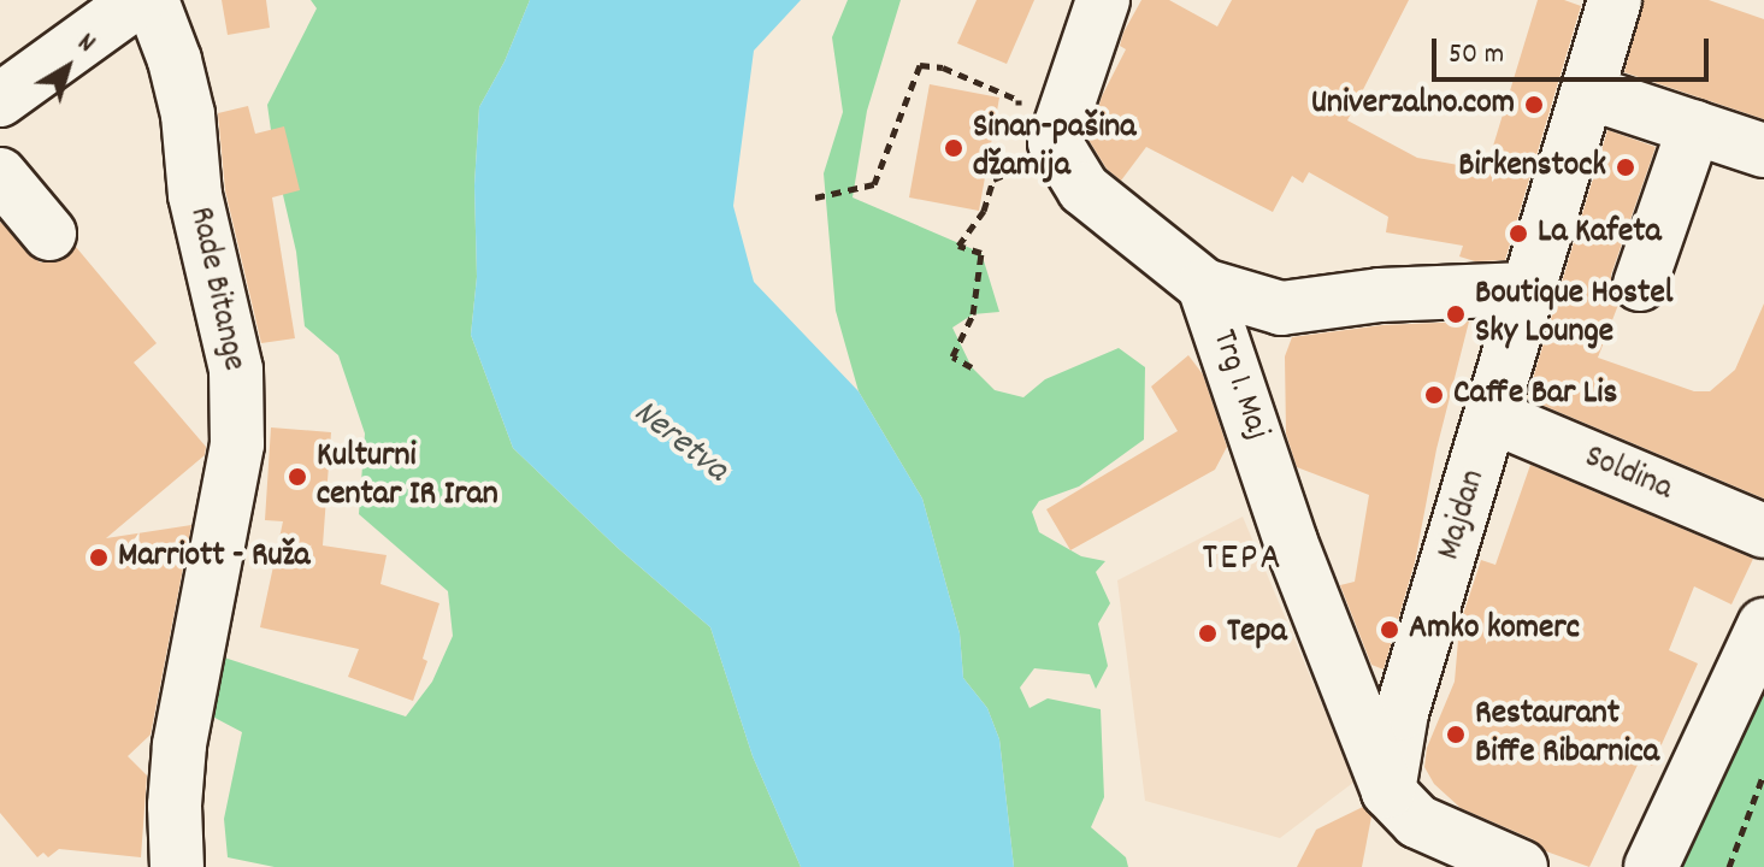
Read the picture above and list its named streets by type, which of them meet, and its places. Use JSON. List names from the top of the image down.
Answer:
{
  "streets": {
    "street": [
      "Rade Bitange",
      "Trg 1. Maj",
      "Soldina",
      "Majdan"
    ]
  },
  "crossings": [
    ["Trg 1. Maj", "Majdan"],
    ["Soldina", "Majdan"]
  ],
  "districts": ["TEPA"],
  "water": ["Neretva"],
  "places": [
    "Univerzalno.com",
    "Sinan-pašina džamija",
    "Birkenstock",
    "La Kafeta",
    "Boutique Hostel Sky Lounge",
    "Caffe Bar Lis",
    "Kulturni centar IR Iran",
    "Marriott - Ruža",
    "Amko komerc",
    "Tepa",
    "Restaurant Biffe Ribarnica"
  ],
  "scale_bar": "50 m",
  "north": "top right"
}
